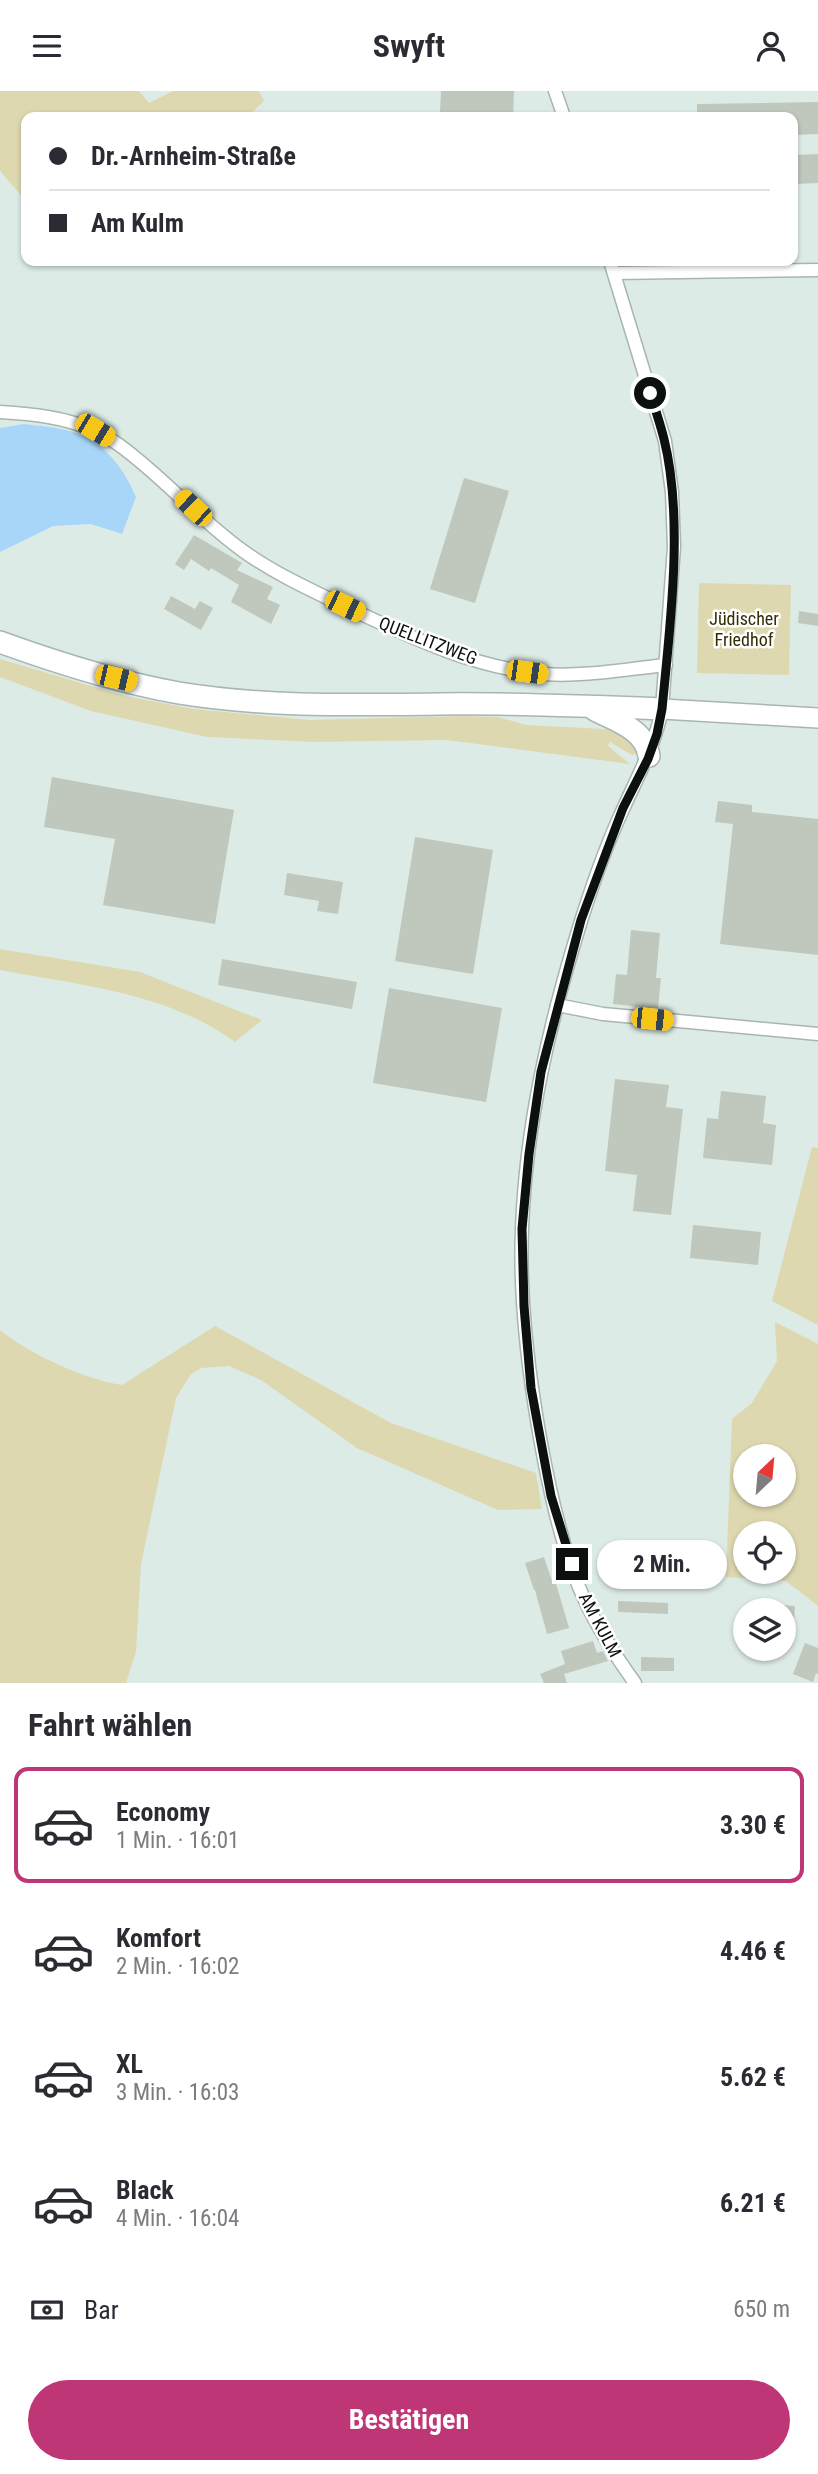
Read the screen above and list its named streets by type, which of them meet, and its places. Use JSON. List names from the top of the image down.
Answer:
{
  "streets": {
    "street": ["QUELLITZWEG", "AM KULM"]
  },
  "crossings": [
    ["QUELLITZWEG", "AM KULM"]
  ],
  "parks": ["Jüdischer Friedhof"],
  "north": "top right",
  "page": {
    "header": "Swyft",
    "banner": ["Dr.-Arnheim-Straße", "Am Kulm"],
    "bubble": "2 Min.",
    "heading": "Fahrt wählen",
    "list": [
      {
        "name": "Economy",
        "note": "1 Min. · 16:01",
        "value": "3.30 €"
      },
      {
        "name": "Komfort",
        "note": "2 Min. · 16:02",
        "value": "4.46 €"
      },
      {
        "name": "XL",
        "note": "3 Min. · 16:03",
        "value": "5.62 €"
      },
      {
        "name": "Black",
        "note": "4 Min. · 16:04",
        "value": "6.21 €"
      }
    ],
    "pay": ["Bar", "650 m"],
    "buttons": "Bestätigen"
  }
}
